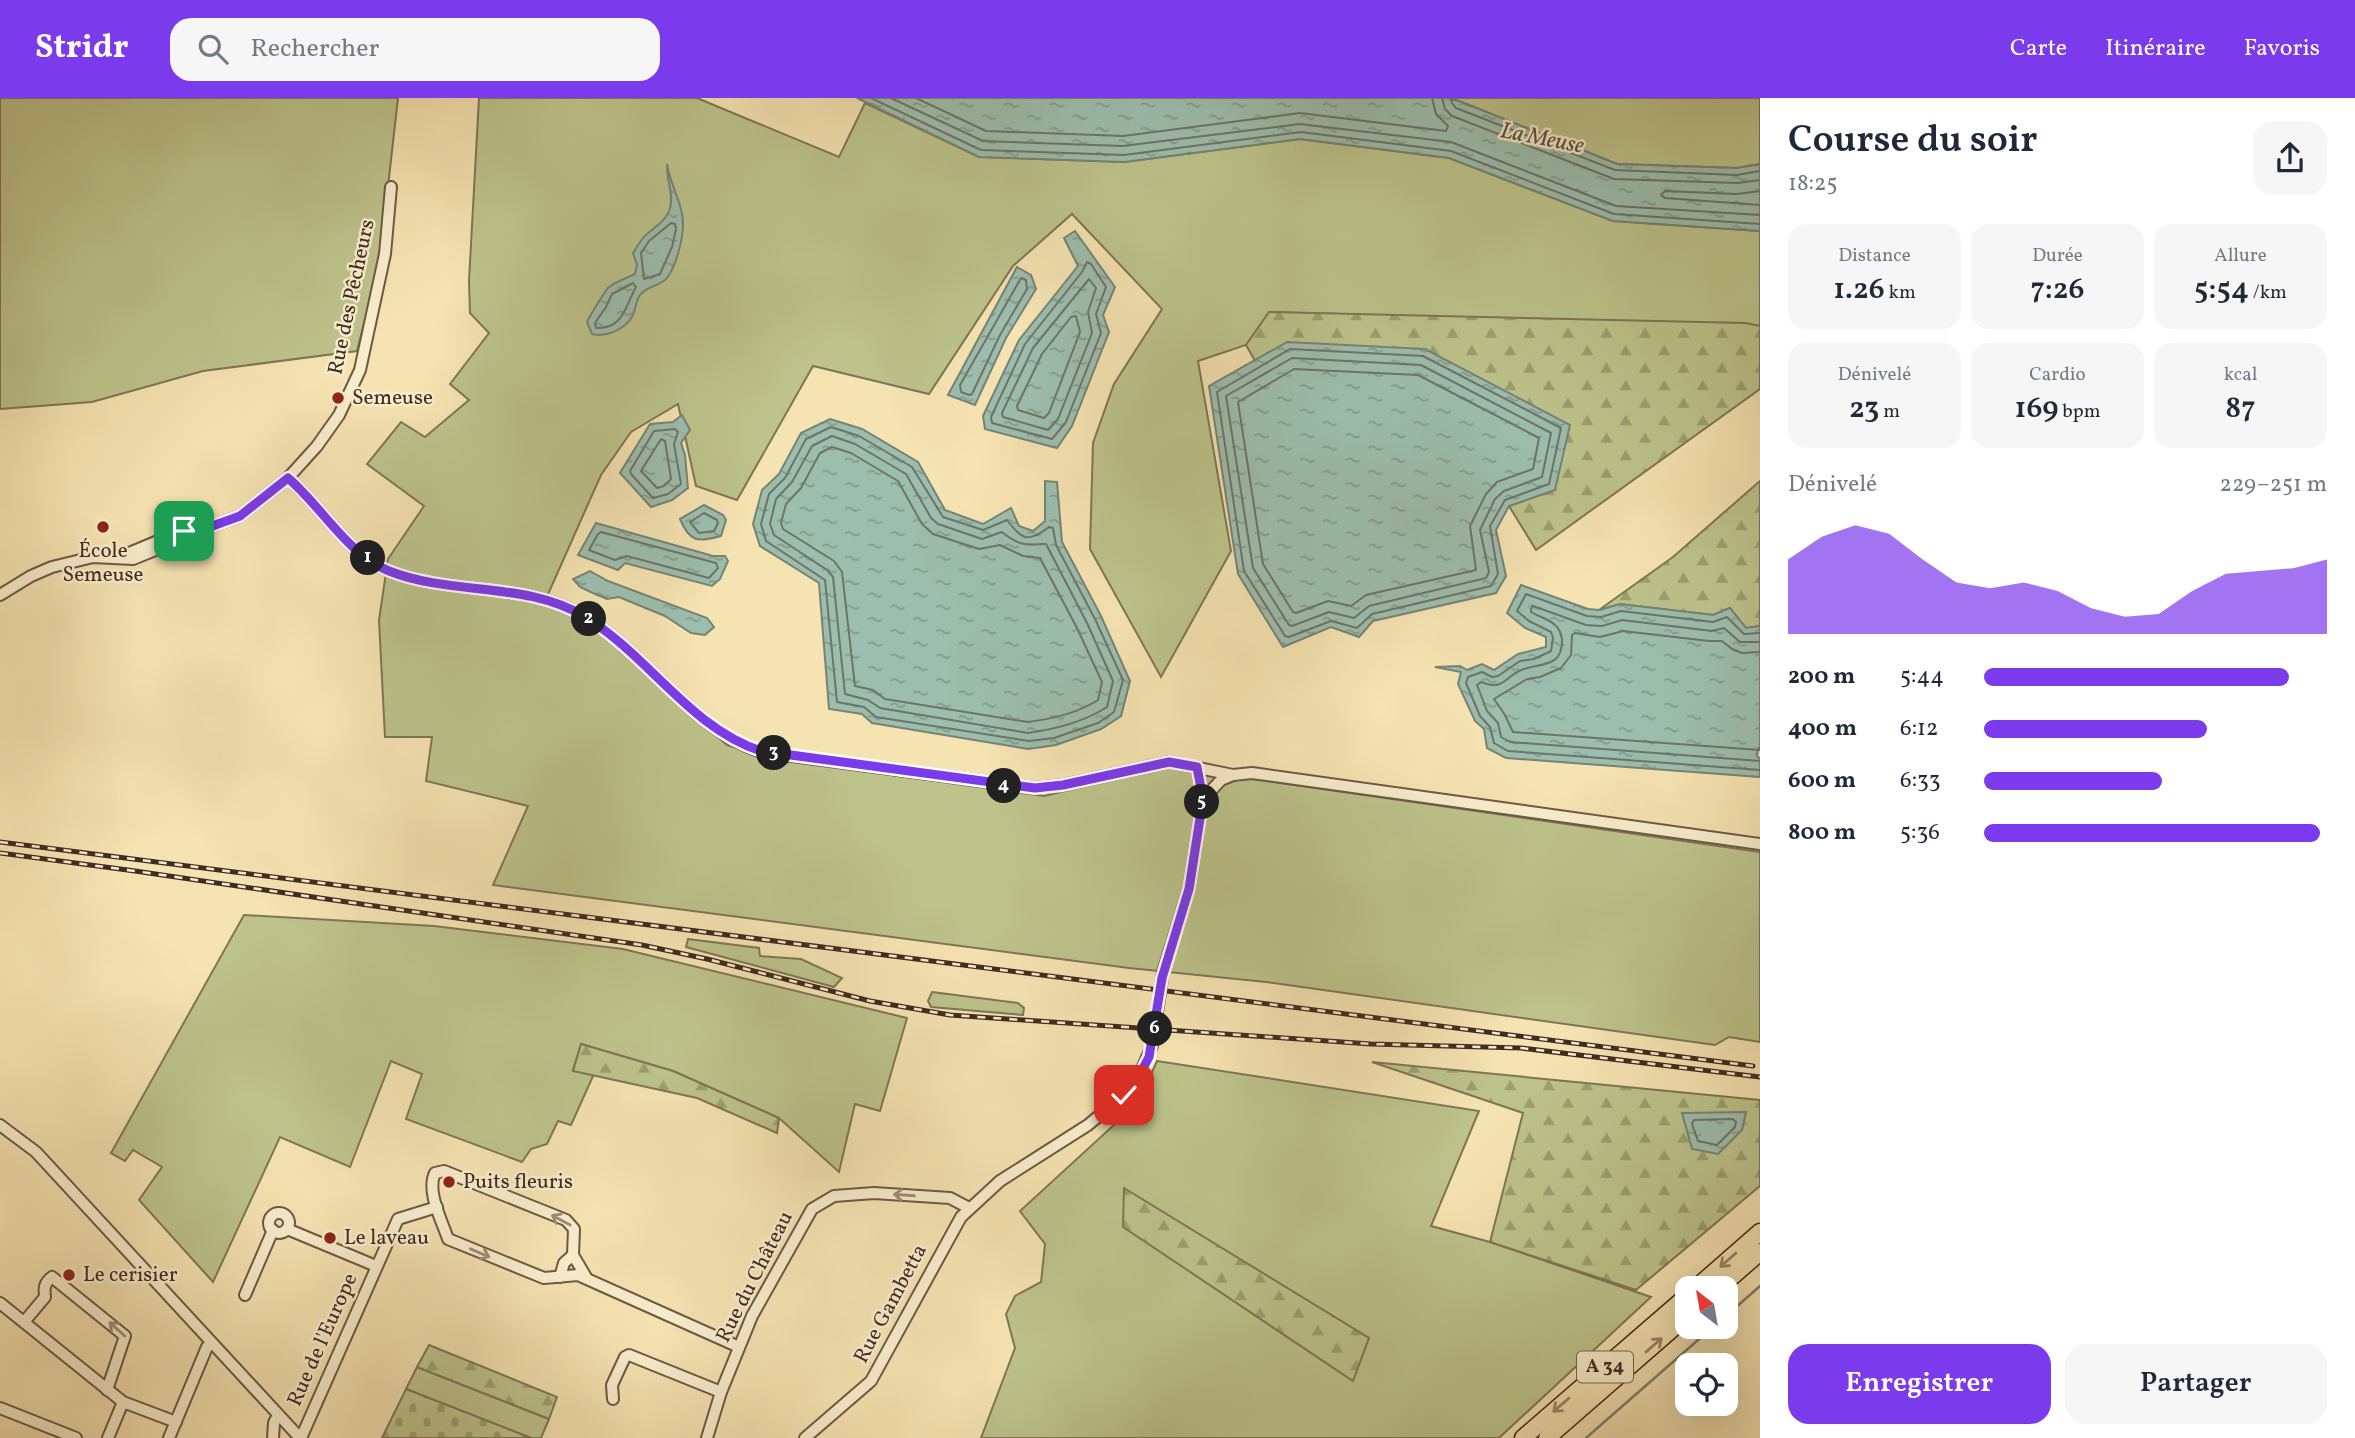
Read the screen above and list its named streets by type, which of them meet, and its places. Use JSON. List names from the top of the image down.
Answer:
{
  "streets": {
    "highway": ["A 34"],
    "street": [
      "Rue des Pêcheurs",
      "Rue du Château",
      "Rue Gambetta",
      "Rue de l'Europe"
    ]
  },
  "crossings": [
    ["Rue du Château", "Rue Gambetta"]
  ],
  "one_way": ["Rue du Château"],
  "water": ["La Meuse"],
  "places": [
    "Semeuse",
    "École Semeuse",
    "Puits fleuris",
    "Le laveau",
    "Le cerisier"
  ],
  "north": "top left",
  "page": {
    "header": "Stridr",
    "search": "Rechercher",
    "nav": ["Carte", "Itinéraire", "Favoris"],
    "heading": ["Course du soir", "18:25"],
    "stats": [
      ["Distance", "1.26 km"],
      ["Durée", "7:26"],
      ["Allure", "5:54 /km"],
      ["Dénivelé", "23 m"],
      ["Cardio", "169 bpm"],
      ["kcal", "87"]
    ],
    "chart": ["Dénivelé", "229–251 m"],
    "pins": [
      "1",
      "2",
      "3",
      "4",
      "5",
      "6"
    ],
    "list": [
      {
        "name": "200 m",
        "note": "5:44"
      },
      {
        "name": "400 m",
        "note": "6:12"
      },
      {
        "name": "600 m",
        "note": "6:33"
      },
      {
        "name": "800 m",
        "note": "5:36"
      }
    ],
    "buttons": ["Enregistrer", "Partager"]
  }
}
